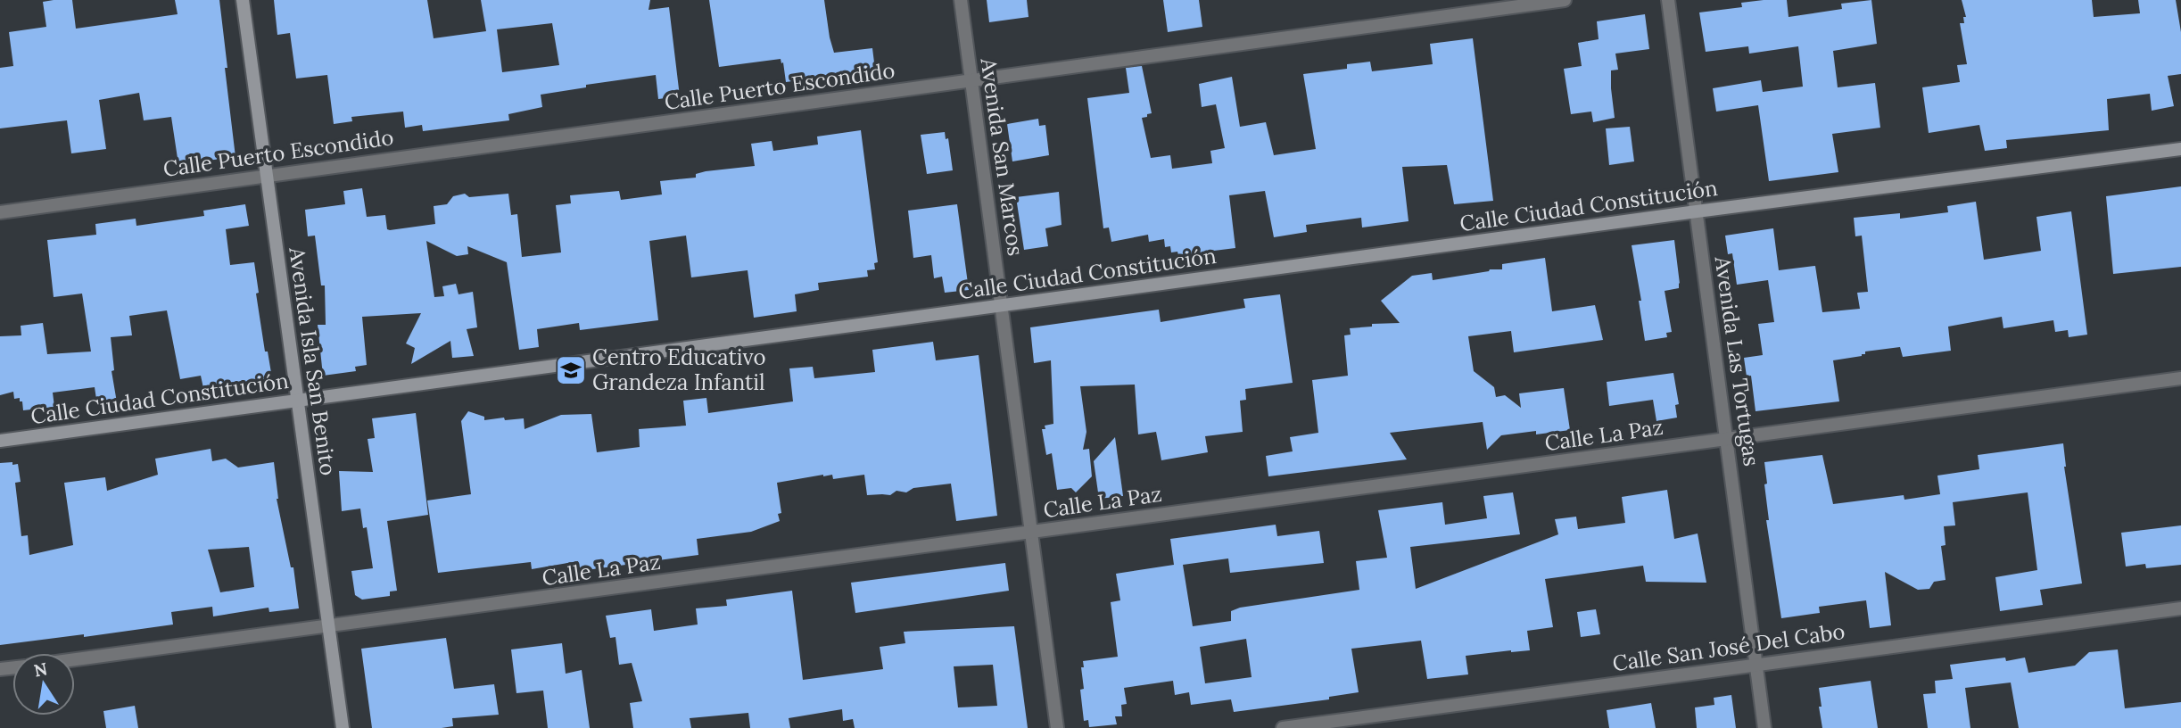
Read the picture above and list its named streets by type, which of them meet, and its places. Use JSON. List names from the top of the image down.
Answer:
{
  "streets": {
    "street": [
      "Calle Puerto Escondido",
      "Avenida San Marcos",
      "Calle Ciudad Constitución",
      "Avenida Isla San Benito",
      "Avenida Las Tortugas",
      "Calle La Paz",
      "Calle San José Del Cabo"
    ]
  },
  "crossings": [
    ["Calle Puerto Escondido", "Avenida San Marcos"],
    ["Calle Puerto Escondido", "Avenida Isla San Benito"],
    ["Avenida San Marcos", "Calle Ciudad Constitución"],
    ["Avenida San Marcos", "Calle La Paz"],
    ["Calle Ciudad Constitución", "Avenida Isla San Benito"],
    ["Calle Ciudad Constitución", "Avenida Las Tortugas"],
    ["Avenida Isla San Benito", "Calle La Paz"],
    ["Avenida Las Tortugas", "Calle La Paz"],
    ["Avenida Las Tortugas", "Calle San José Del Cabo"]
  ],
  "places": {
    "school or university": ["Centro Educativo Grandeza Infantil"]
  },
  "north": "top"
}
